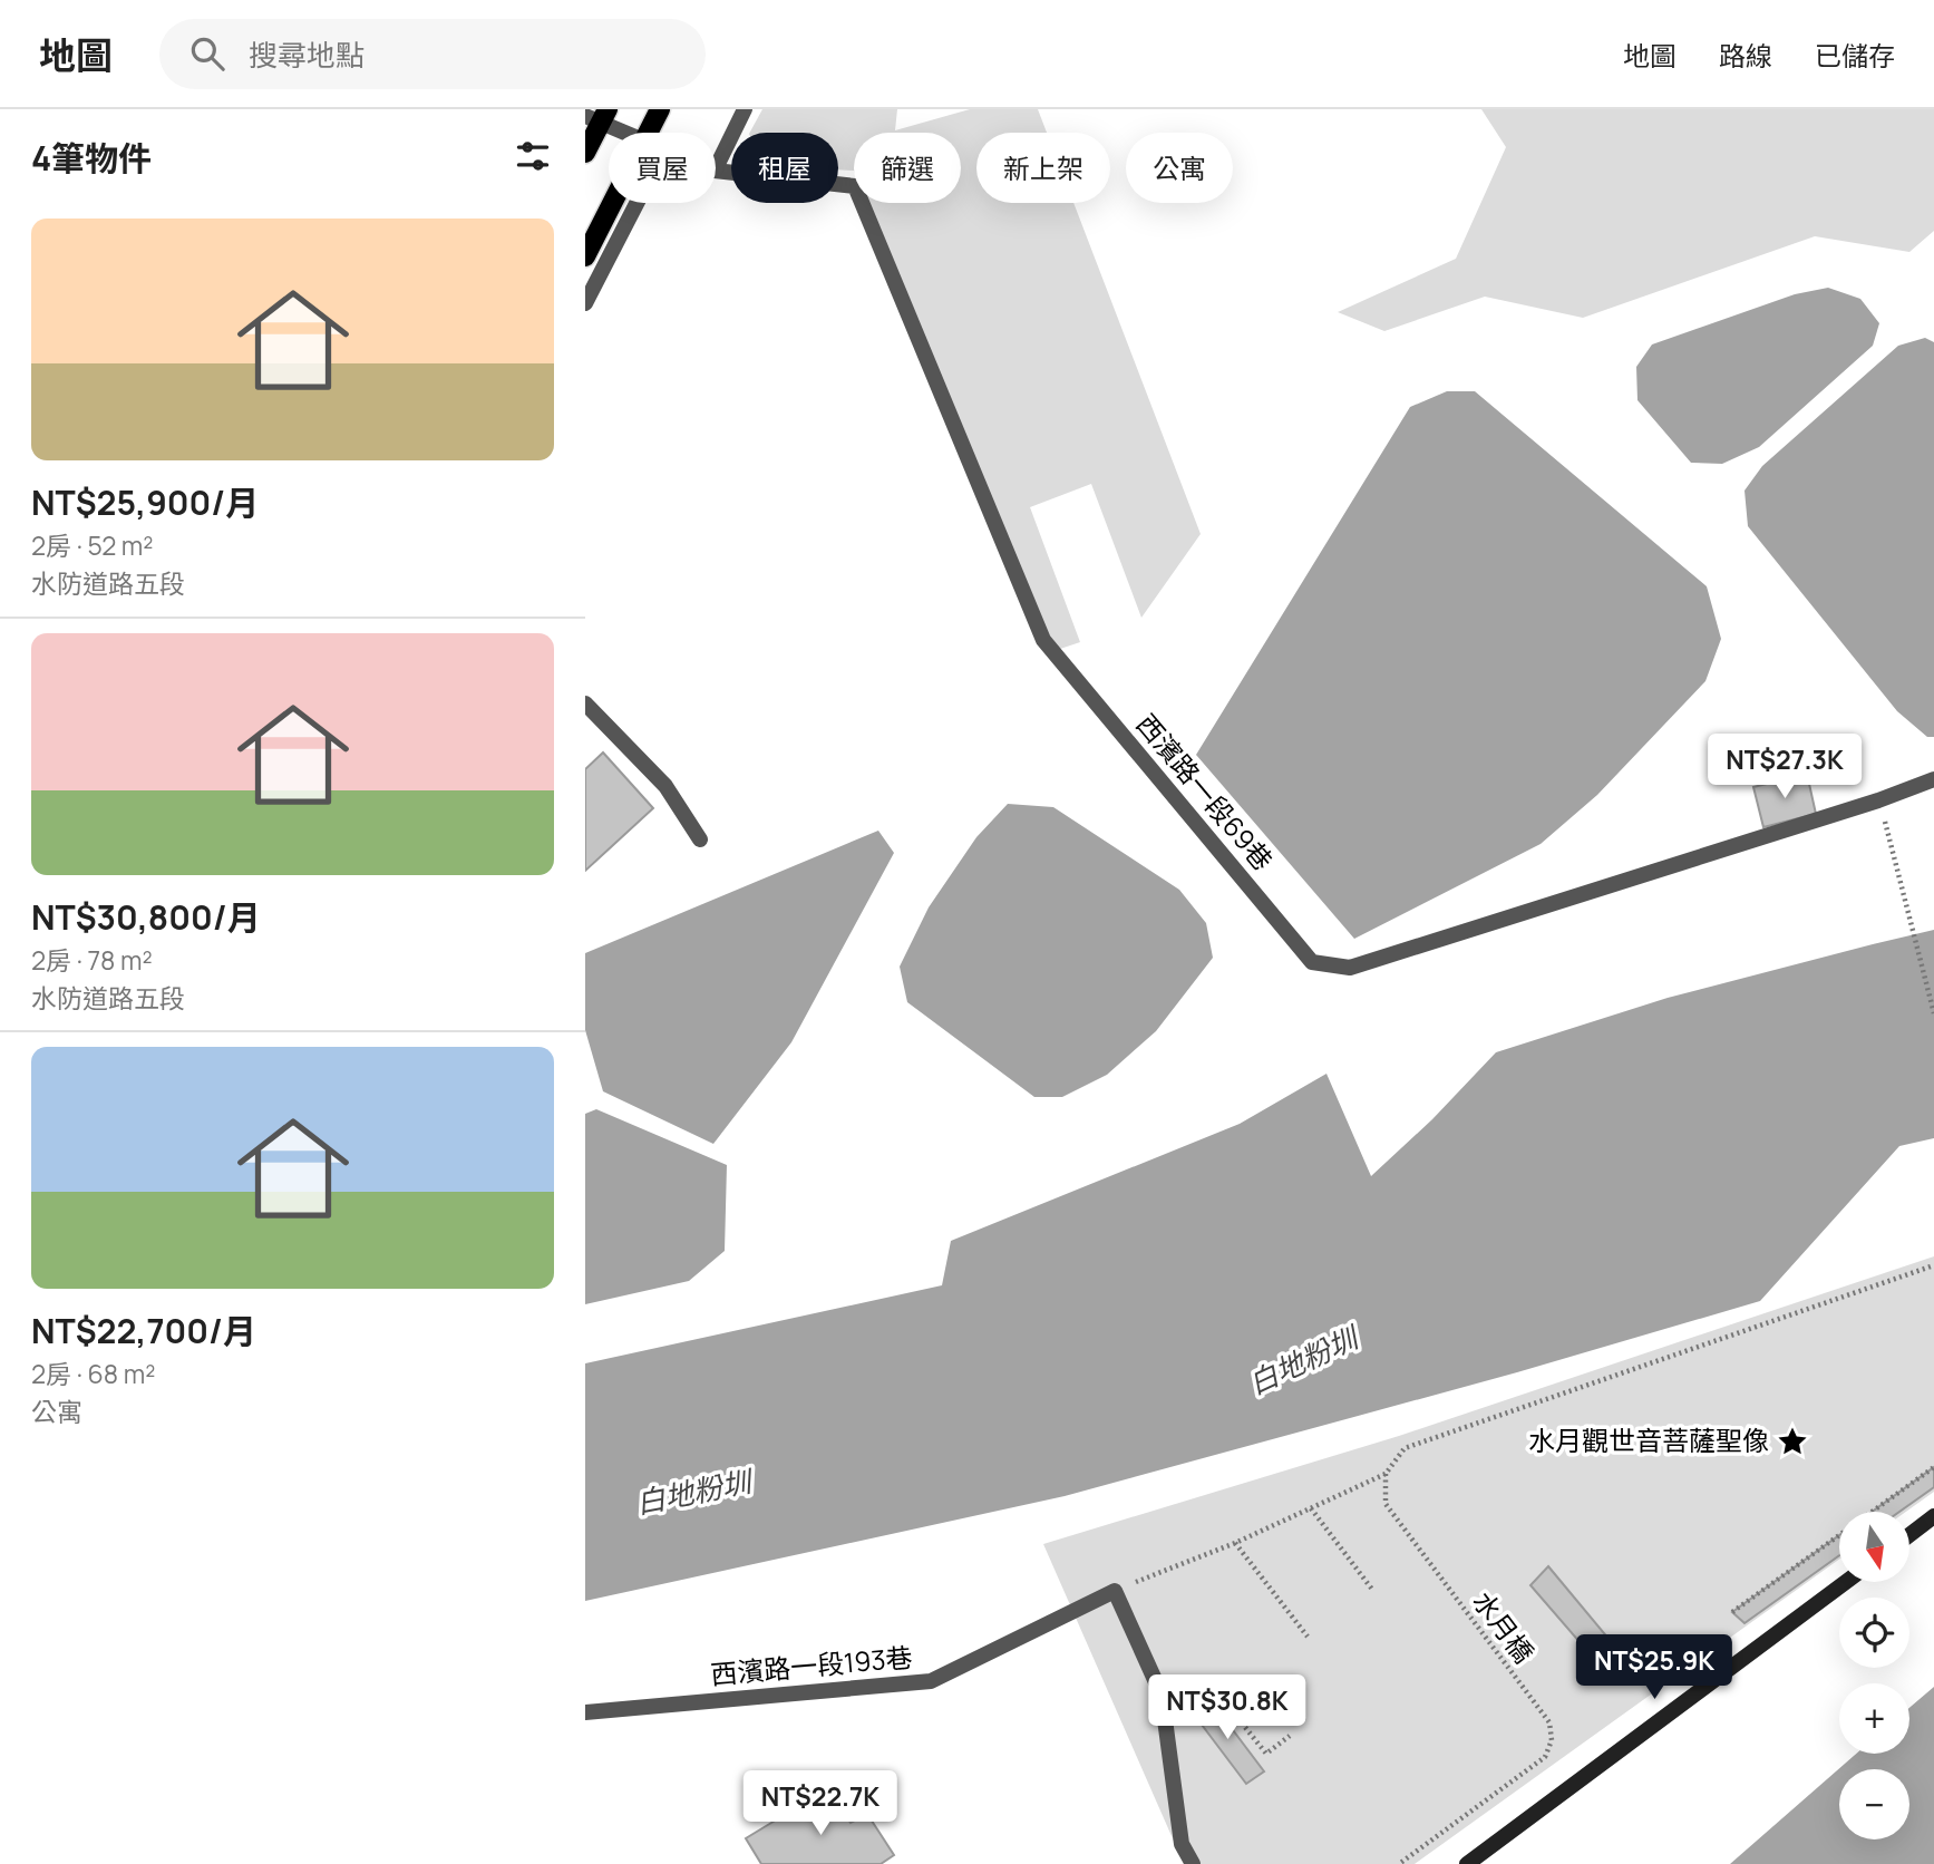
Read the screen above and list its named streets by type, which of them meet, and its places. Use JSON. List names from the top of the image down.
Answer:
{
  "streets": {
    "street": ["西濱路一段69巷", "西濱路一段193巷"],
    "path": ["水月橋"]
  },
  "water": ["白地粉圳"],
  "places": {
    "place": ["水月觀世音菩薩聖像"]
  },
  "north": "bottom",
  "page": {
    "header": "地圖",
    "search": "搜尋地點",
    "nav": ["地圖", "路線", "已儲存"],
    "heading": "4筆物件",
    "chip": [
      "買屋",
      "租屋",
      "篩選",
      "新上架",
      "公寓"
    ],
    "list": [
      {
        "name": "NT$25,900/月",
        "note": "2房 · 52 m² · 水防道路五段"
      },
      {
        "name": "NT$30,800/月",
        "note": "2房 · 78 m² · 水防道路五段"
      },
      {
        "name": "NT$22,700/月",
        "note": "2房 · 68 m² · 公寓"
      }
    ],
    "price": [
      "NT$27.3K",
      "NT$25.9K",
      "NT$30.8K",
      "NT$22.7K"
    ],
    "map_buttons": ["+", "−"]
  }
}
